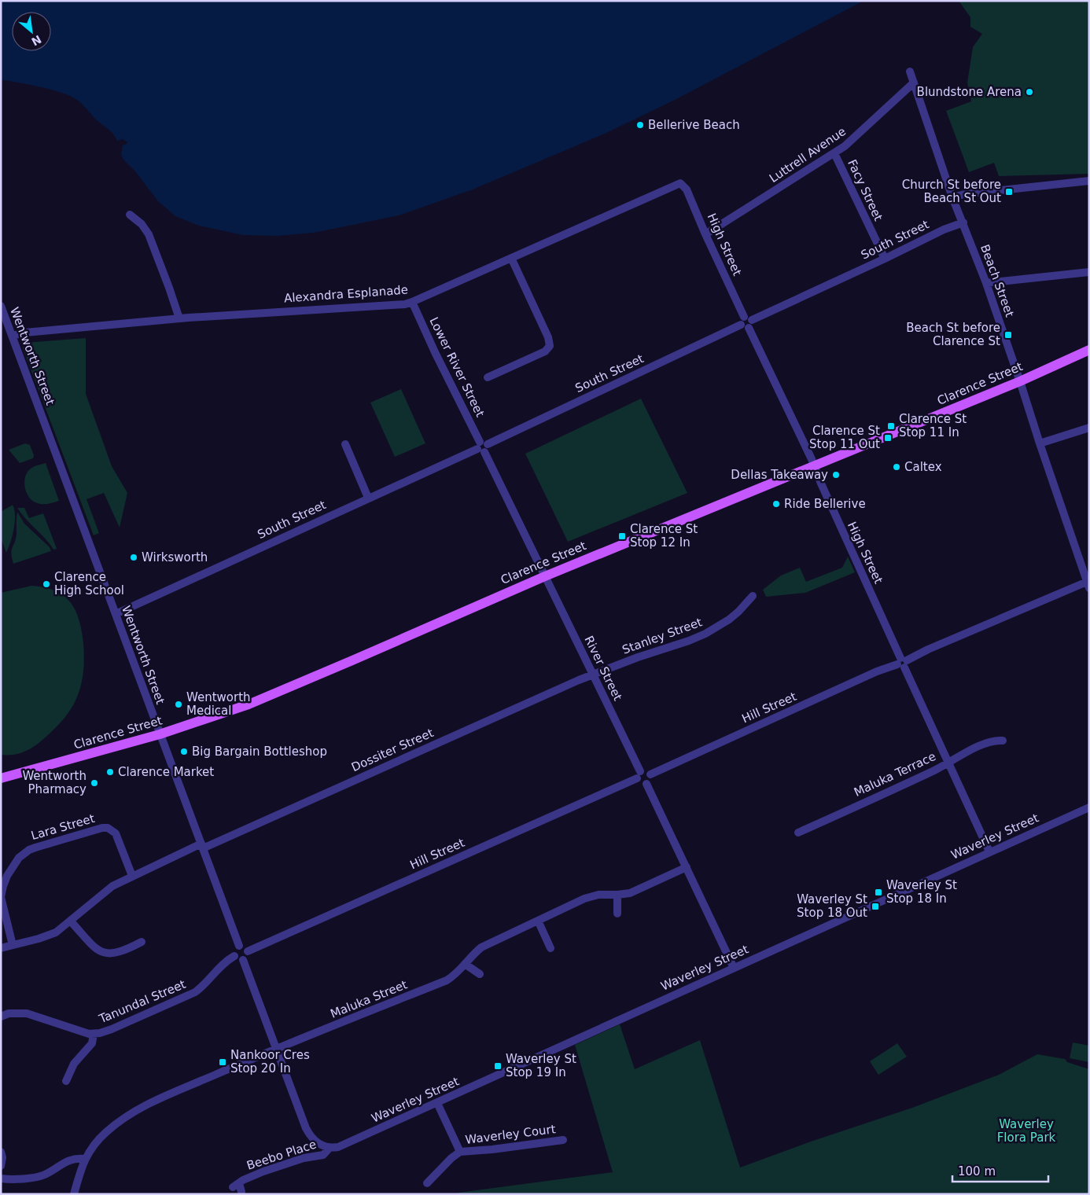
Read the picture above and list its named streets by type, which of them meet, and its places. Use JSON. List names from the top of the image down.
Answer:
{
  "streets": {
    "main road": ["Clarence Street"],
    "street": [
      "Luttrell Avenue",
      "Facy Street",
      "South Street",
      "High Street",
      "Beach Street",
      "Alexandra Esplanade",
      "Wentworth Street",
      "Lower River Street",
      "Stanley Street",
      "River Street",
      "Hill Street",
      "Dossiter Street",
      "Maluka Terrace",
      "Lara Street",
      "Waverley Street",
      "Maluka Street",
      "Tanundal Street",
      "Waverley Court",
      "Beebo Place"
    ]
  },
  "crossings": [
    ["Luttrell Avenue", "Facy Street"],
    ["Luttrell Avenue", "High Street"],
    ["Luttrell Avenue", "Beach Street"],
    ["Facy Street", "South Street"],
    ["South Street", "High Street"],
    ["South Street", "Beach Street"],
    ["South Street", "Wentworth Street"],
    ["South Street", "Lower River Street"],
    ["High Street", "Alexandra Esplanade"],
    ["High Street", "Clarence Street"],
    ["High Street", "Hill Street"],
    ["High Street", "Maluka Terrace"],
    ["High Street", "Waverley Street"],
    ["Beach Street", "Clarence Street"],
    ["Beach Street", "Hill Street"],
    ["Alexandra Esplanade", "Wentworth Street"],
    ["Alexandra Esplanade", "Lower River Street"],
    ["Wentworth Street", "Clarence Street"],
    ["Wentworth Street", "Hill Street"],
    ["Wentworth Street", "Dossiter Street"],
    ["Wentworth Street", "Tanundal Street"],
    ["Lower River Street", "Clarence Street"],
    ["Lower River Street", "River Street"],
    ["Clarence Street", "River Street"],
    ["Stanley Street", "River Street"],
    ["Stanley Street", "Dossiter Street"],
    ["River Street", "Hill Street"],
    ["River Street", "Dossiter Street"],
    ["Hill Street", "Tanundal Street"],
    ["Dossiter Street", "Lara Street"],
    ["Waverley Street", "Waverley Court"],
    ["Waverley Street", "Beebo Place"]
  ],
  "parks": ["Waverley Flora Park"],
  "places": {
    "other": [
      "Blundstone Arena",
      "Bellerive Beach",
      "Caltex",
      "Dellas Takeaway",
      "Ride Bellerive",
      "Wirksworth",
      "Clarence High School",
      "Wentworth Medical",
      "Big Bargain Bottleshop",
      "Clarence Market",
      "Wentworth Pharmacy"
    ],
    "transit": [
      "Church St before Beach St Out",
      "Beach St before Clarence St",
      "Clarence St Stop 11 In",
      "Clarence St Stop 11 Out",
      "Clarence St Stop 12 In",
      "Waverley St Stop 18 In",
      "Waverley St Stop 18 Out",
      "Nankoor Cres Stop 20 In",
      "Waverley St Stop 19 In"
    ]
  },
  "scale_bar": "100 m",
  "north": "bottom right"
}
